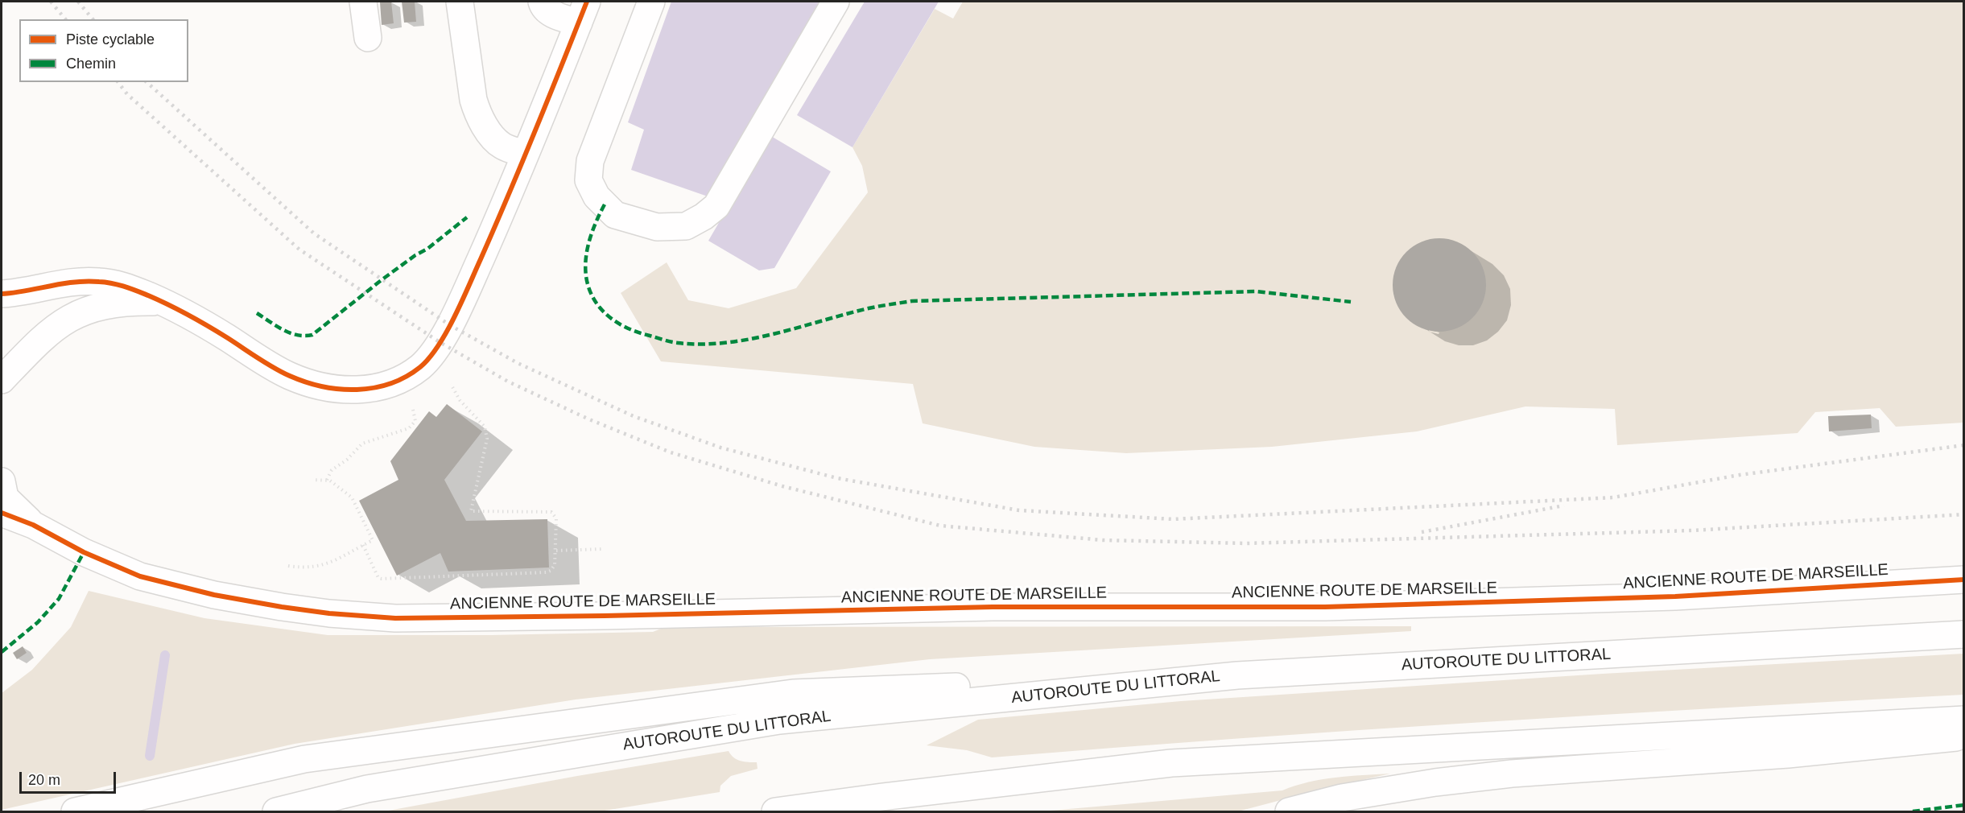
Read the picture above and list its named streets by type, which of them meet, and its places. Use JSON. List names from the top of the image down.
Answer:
{
  "streets": {
    "main road": ["ANCIENNE ROUTE DE MARSEILLE", "AUTOROUTE DU LITTORAL"]
  },
  "legend": ["Piste cyclable", "Chemin"],
  "scale_bar": "20 m"
}
